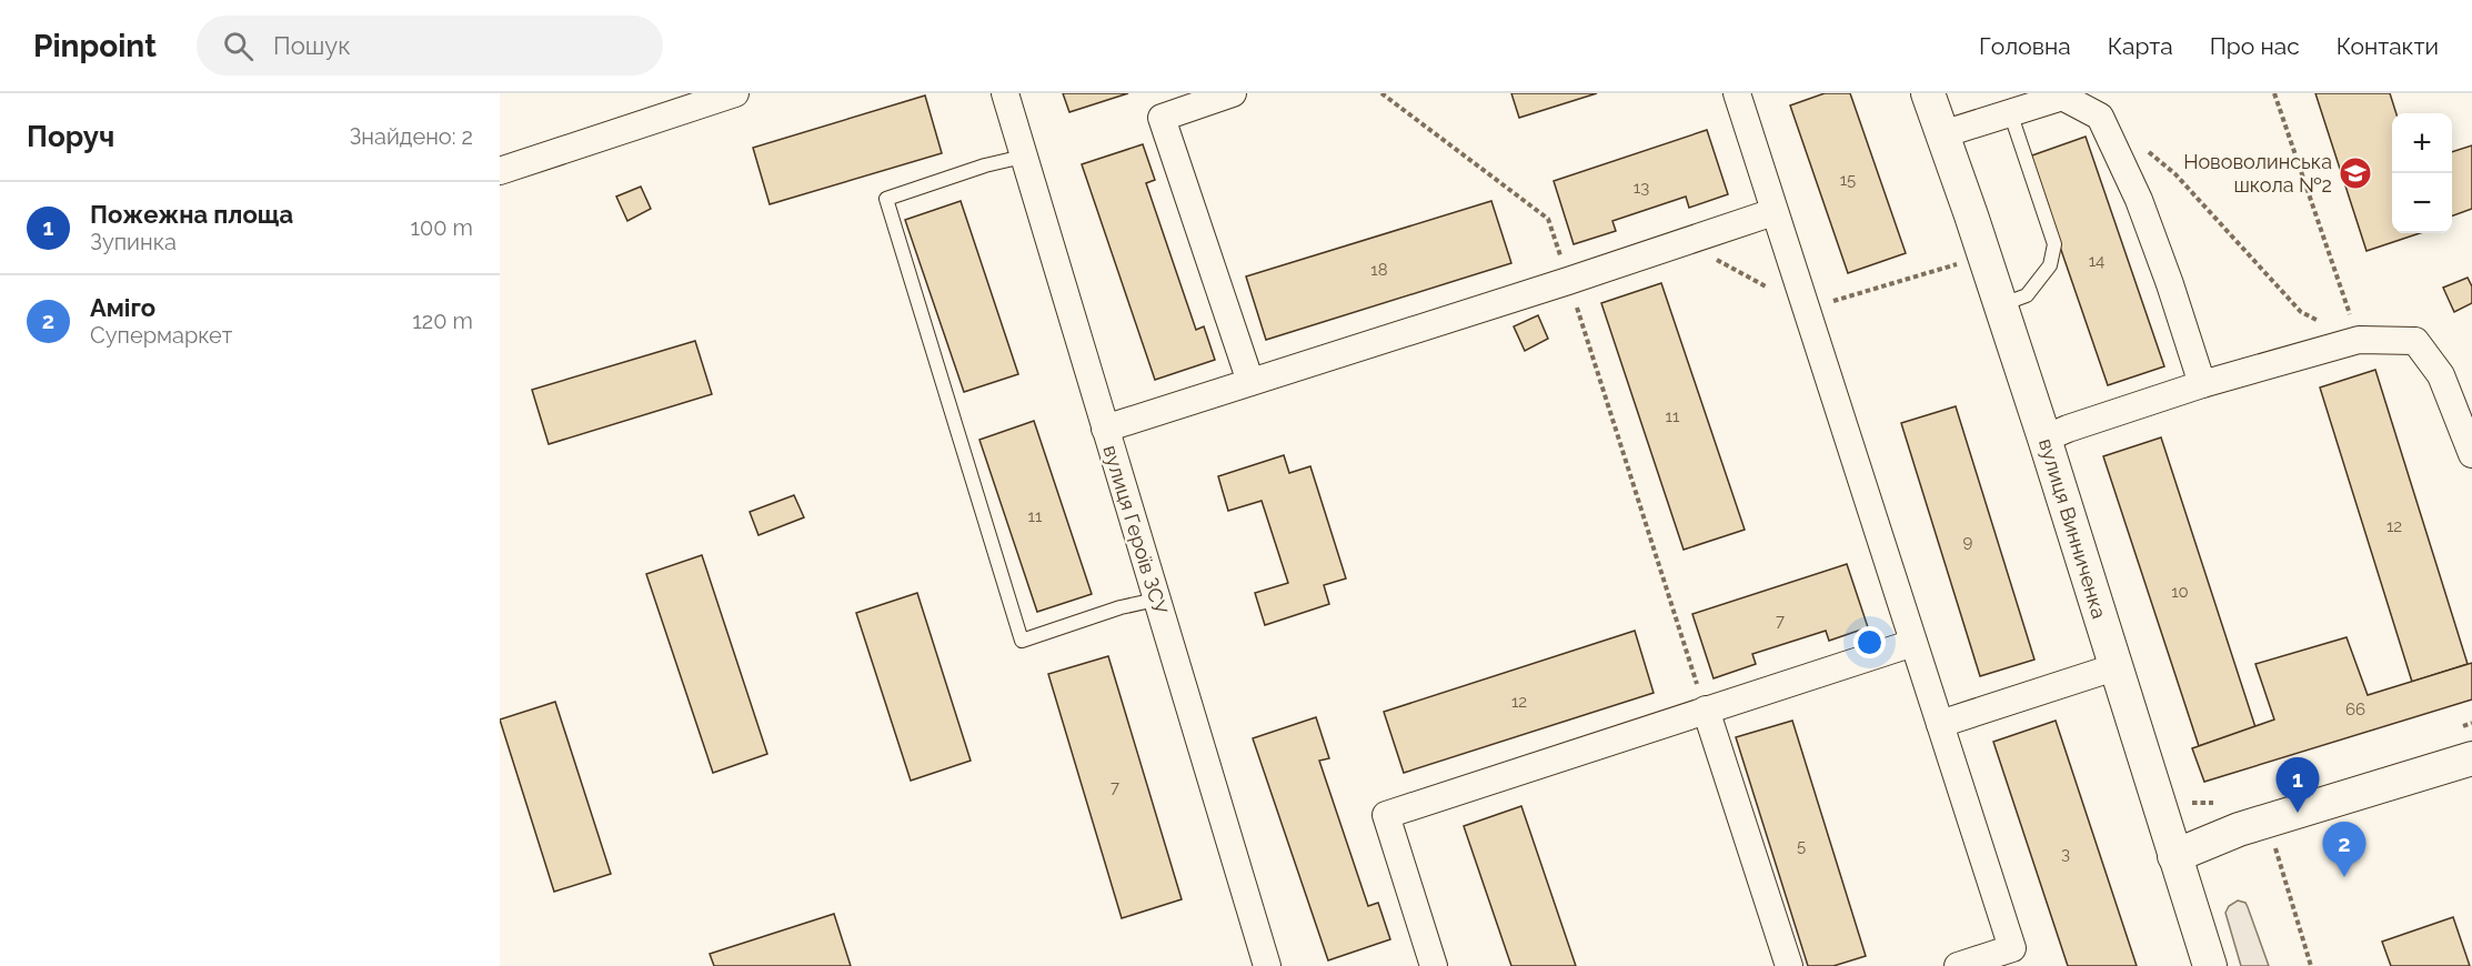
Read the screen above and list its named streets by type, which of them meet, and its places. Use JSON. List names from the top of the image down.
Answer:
{
  "streets": {
    "street": ["вулиця Винниченка", "вулиця Героїв ЗСУ"]
  },
  "places": {
    "school or university": ["Нововолинська школа №2"]
  },
  "house_numbers": [
    "15",
    "13",
    "14",
    "18",
    "11",
    "11",
    "12",
    "9",
    "10",
    "7",
    "12",
    "66",
    "7",
    "5",
    "3"
  ],
  "page": {
    "header": "Pinpoint",
    "search": "Пошук",
    "nav": [
      "Головна",
      "Карта",
      "Про нас",
      "Контакти"
    ],
    "heading": ["Поруч", "Знайдено: 2"],
    "map_buttons": ["+", "−"],
    "list": [
      {
        "mark": "1",
        "name": "Пожежна площа",
        "note": "Зупинка",
        "value": "100 m"
      },
      {
        "mark": "2",
        "name": "Аміго",
        "note": "Супермаркет",
        "value": "120 m"
      }
    ],
    "pins": ["1", "2"]
  }
}
